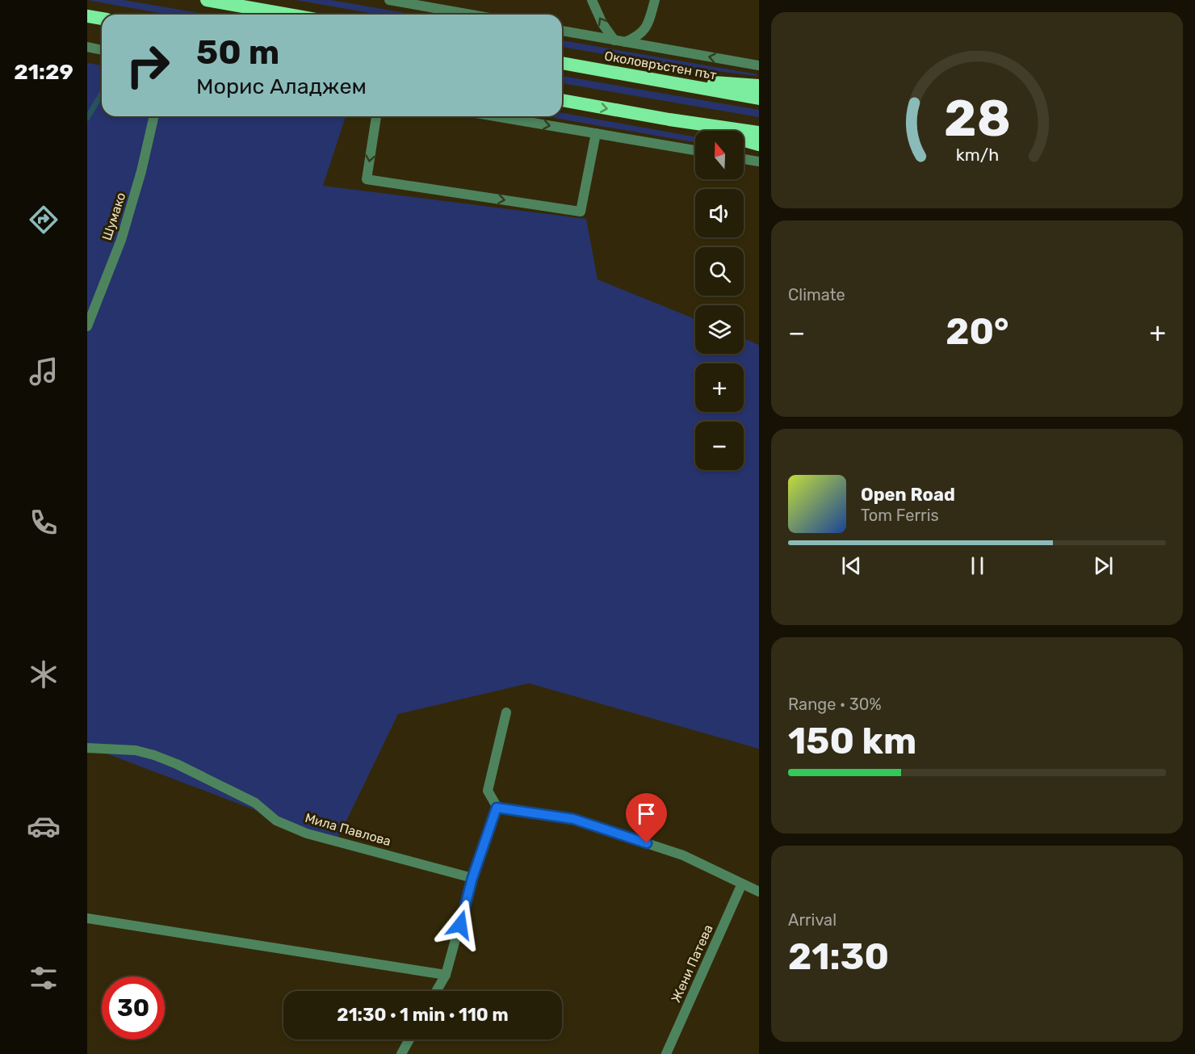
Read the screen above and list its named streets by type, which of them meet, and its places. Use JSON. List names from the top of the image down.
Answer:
{
  "streets": {
    "highway": ["Околовръстен път"],
    "street": ["Шумако", "Мила Павлова", "Жени Патева"]
  },
  "north": "top",
  "page": {
    "tabs": "21:29",
    "turn": ["50 m", "Морис Аладжем"],
    "map_buttons": ["+", "−"],
    "tile": [
      "Climate",
      ["Range · 30%", "150 km"],
      ["Arrival", "21:30"]
    ],
    "heat": ["−", "20°", "+"],
    "song": ["Open Road", "Tom Ferris"],
    "limit": "30",
    "trip": "21:30 · 1 min · 110 m",
    "gauge": ["28", "km/h"]
  }
}
